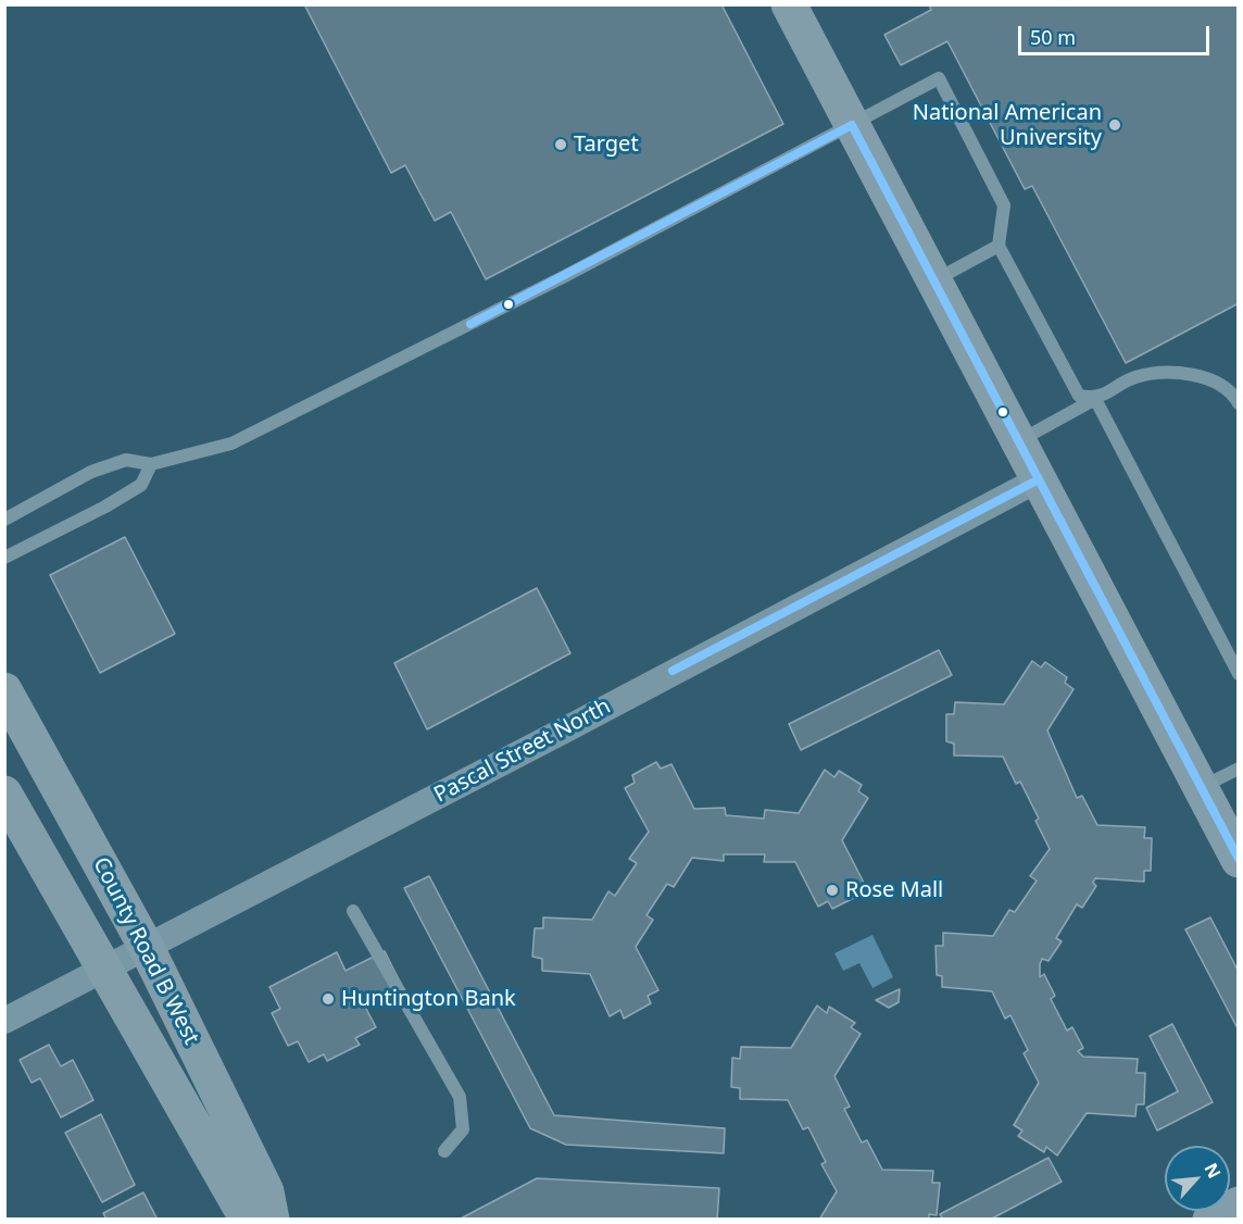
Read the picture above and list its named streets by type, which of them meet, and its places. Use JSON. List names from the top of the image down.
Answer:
{
  "streets": {
    "street": ["Pascal Street North", "County Road B West"]
  },
  "crossings": [
    ["Pascal Street North", "County Road B West"]
  ],
  "places": [
    "National American University",
    "Target",
    "Rose Mall",
    "Huntington Bank"
  ],
  "scale_bar": "50 m",
  "north": "top right"
}
